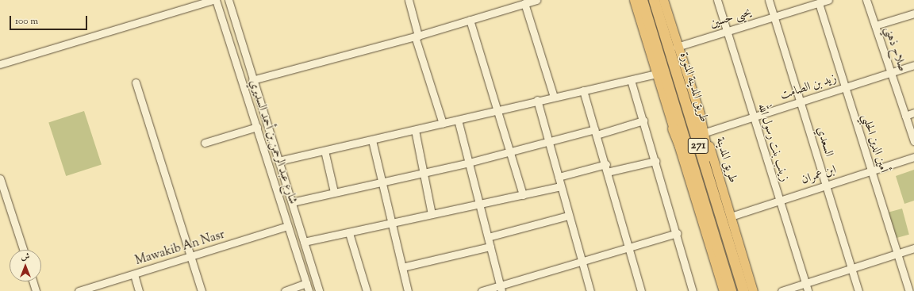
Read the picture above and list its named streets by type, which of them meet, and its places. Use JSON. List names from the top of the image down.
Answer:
{
  "streets": {
    "highway": ["طريق المدينة المنورة", "271"],
    "main road": ["طريق المدينة"],
    "street": [
      "يحيى حسين",
      "صلاح ذهني",
      "زيد بن الصامت",
      "شارع عبد الرحمن بن أحمد السديري",
      "السعدي",
      "زينب بنت رسول الله",
      "أمين الدين الحلبي",
      "ابن عمران",
      "Mawakib An Nasr"
    ]
  },
  "crossings": [
    ["يحيى حسين", "السعدي"],
    ["يحيى حسين", "زينب بنت رسول الله"],
    ["يحيى حسين", "أمين الدين الحلبي"],
    ["يحيى حسين", "طريق المدينة"],
    ["صلاح ذهني", "زيد بن الصامت"],
    ["زيد بن الصامت", "السعدي"],
    ["زيد بن الصامت", "زينب بنت رسول الله"],
    ["زيد بن الصامت", "أمين الدين الحلبي"],
    ["زيد بن الصامت", "طريق المدينة"],
    ["شارع عبد الرحمن بن أحمد السديري", "Mawakib An Nasr"],
    ["السعدي", "ابن عمران"],
    ["زينب بنت رسول الله", "ابن عمران"],
    ["أمين الدين الحلبي", "ابن عمران"],
    ["طريق المدينة", "ابن عمران"]
  ],
  "scale_bar": "100 m",
  "north": "top"
}
